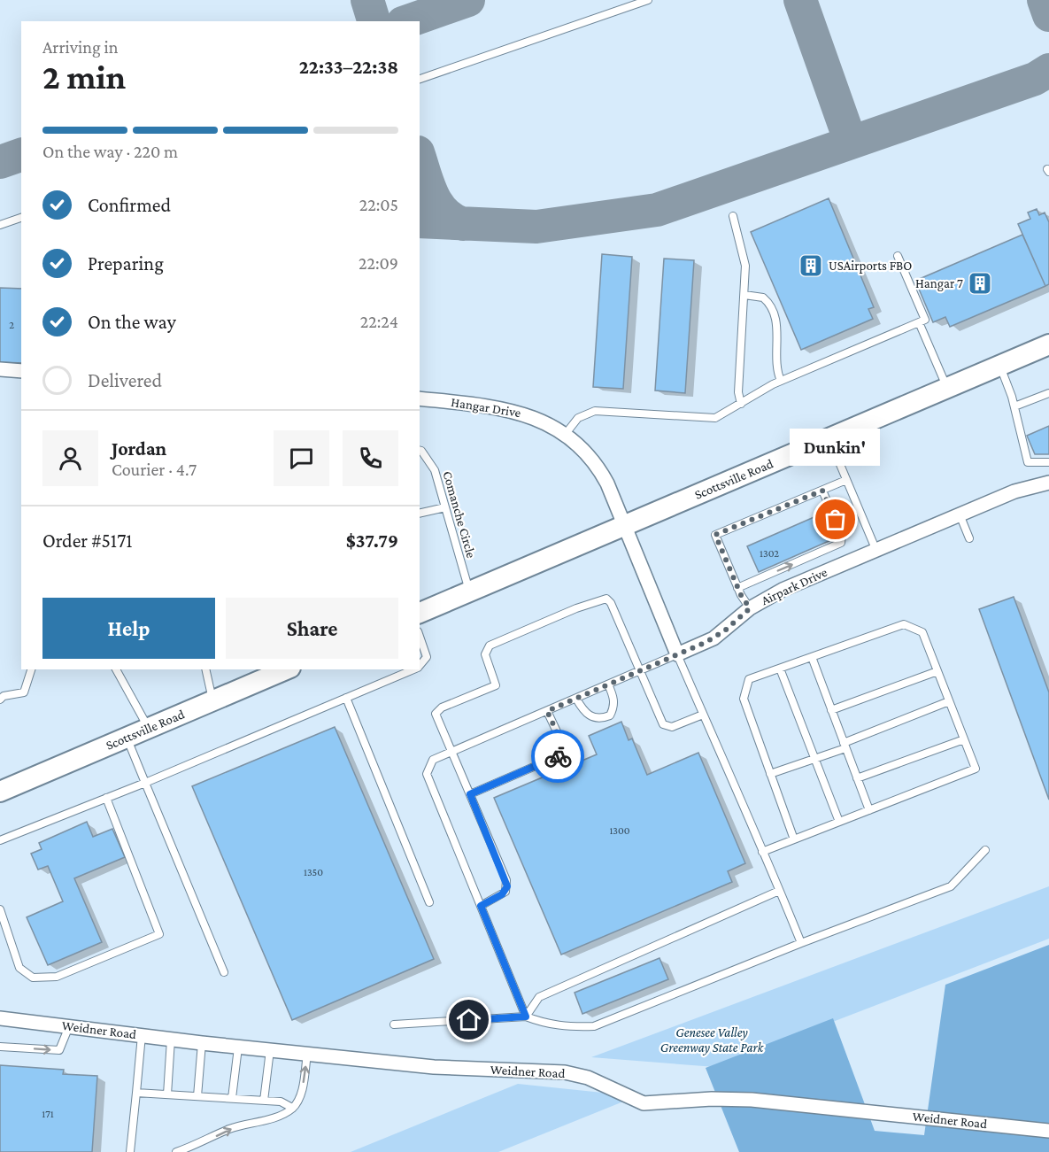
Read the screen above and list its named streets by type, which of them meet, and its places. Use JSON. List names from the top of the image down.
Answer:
{
  "streets": {
    "main road": ["Scottsville Road"],
    "street": ["Hangar Drive", "Airpark Drive", "Weidner Road"],
    "lane": ["Comanche Circle"]
  },
  "crossings": [
    ["Hangar Drive", "Scottsville Road"],
    ["Scottsville Road", "Comanche Circle"]
  ],
  "parks": ["Genesee Valley Greenway State Park"],
  "places": {
    "building": ["USAirports FBO", "Hangar 7"],
    "other": ["Dunkin'"]
  },
  "house_numbers": [
    "2",
    "1302",
    "1300",
    "1350",
    "171"
  ],
  "page": {
    "heading": ["2 min", "Arriving in", "22:33–22:38"],
    "panel": [
      "Jordan",
      "Courier · 4.7",
      "Order #5171",
      "$37.79"
    ],
    "bar": "On the way · 220 m",
    "list": [
      ["Confirmed", "22:05"],
      ["Preparing", "22:09"],
      ["On the way", "22:24"],
      "Delivered"
    ],
    "bubble": "Dunkin'",
    "buttons": ["Help", "Share"]
  }
}
